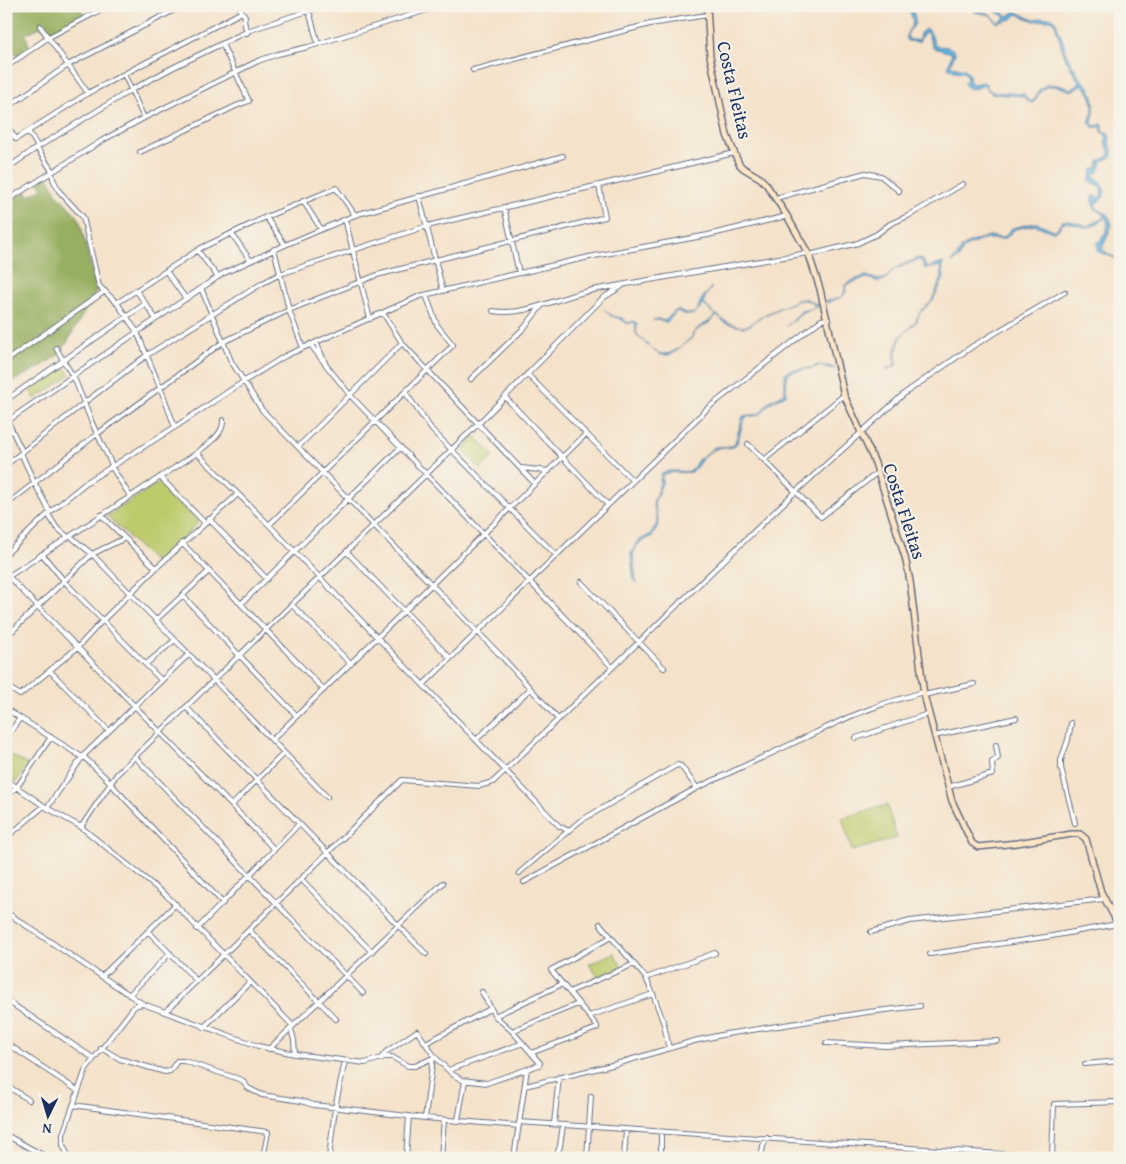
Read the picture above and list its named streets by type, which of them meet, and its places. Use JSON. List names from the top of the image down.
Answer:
{
  "streets": {
    "main road": ["Costa Fleitas"]
  },
  "north": "bottom"
}
